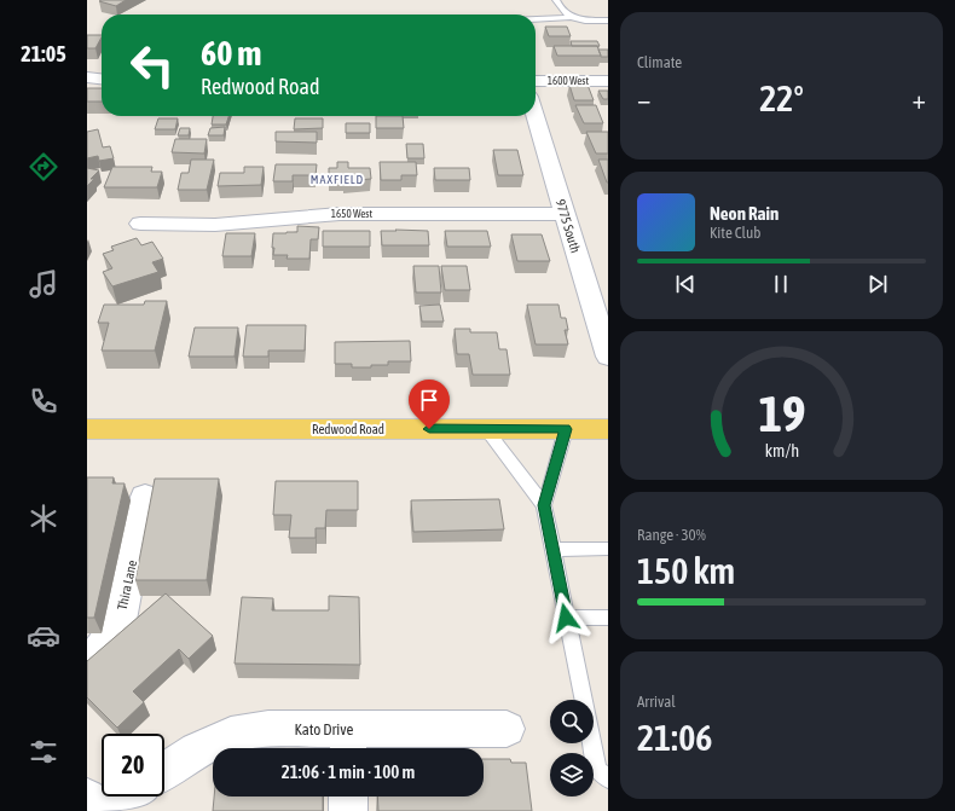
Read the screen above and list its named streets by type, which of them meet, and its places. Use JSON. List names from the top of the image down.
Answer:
{
  "streets": {
    "main road": ["Redwood Road"],
    "street": [
      "1600 West",
      "1650 West",
      "9775 South",
      "Thira Lane",
      "Kato Drive"
    ]
  },
  "crossings": [
    ["1650 West", "9775 South"]
  ],
  "districts": ["MAXFIELD"],
  "page": {
    "tabs": "21:05",
    "tile": [
      "Climate",
      ["Range · 30%", "150 km"],
      ["Arrival", "21:06"]
    ],
    "turn": ["60 m", "Redwood Road"],
    "heat": ["−", "22°", "+"],
    "song": ["Neon Rain", "Kite Club"],
    "limit": "20",
    "trip": "21:06 · 1 min · 100 m",
    "gauge": ["19", "km/h"]
  }
}
